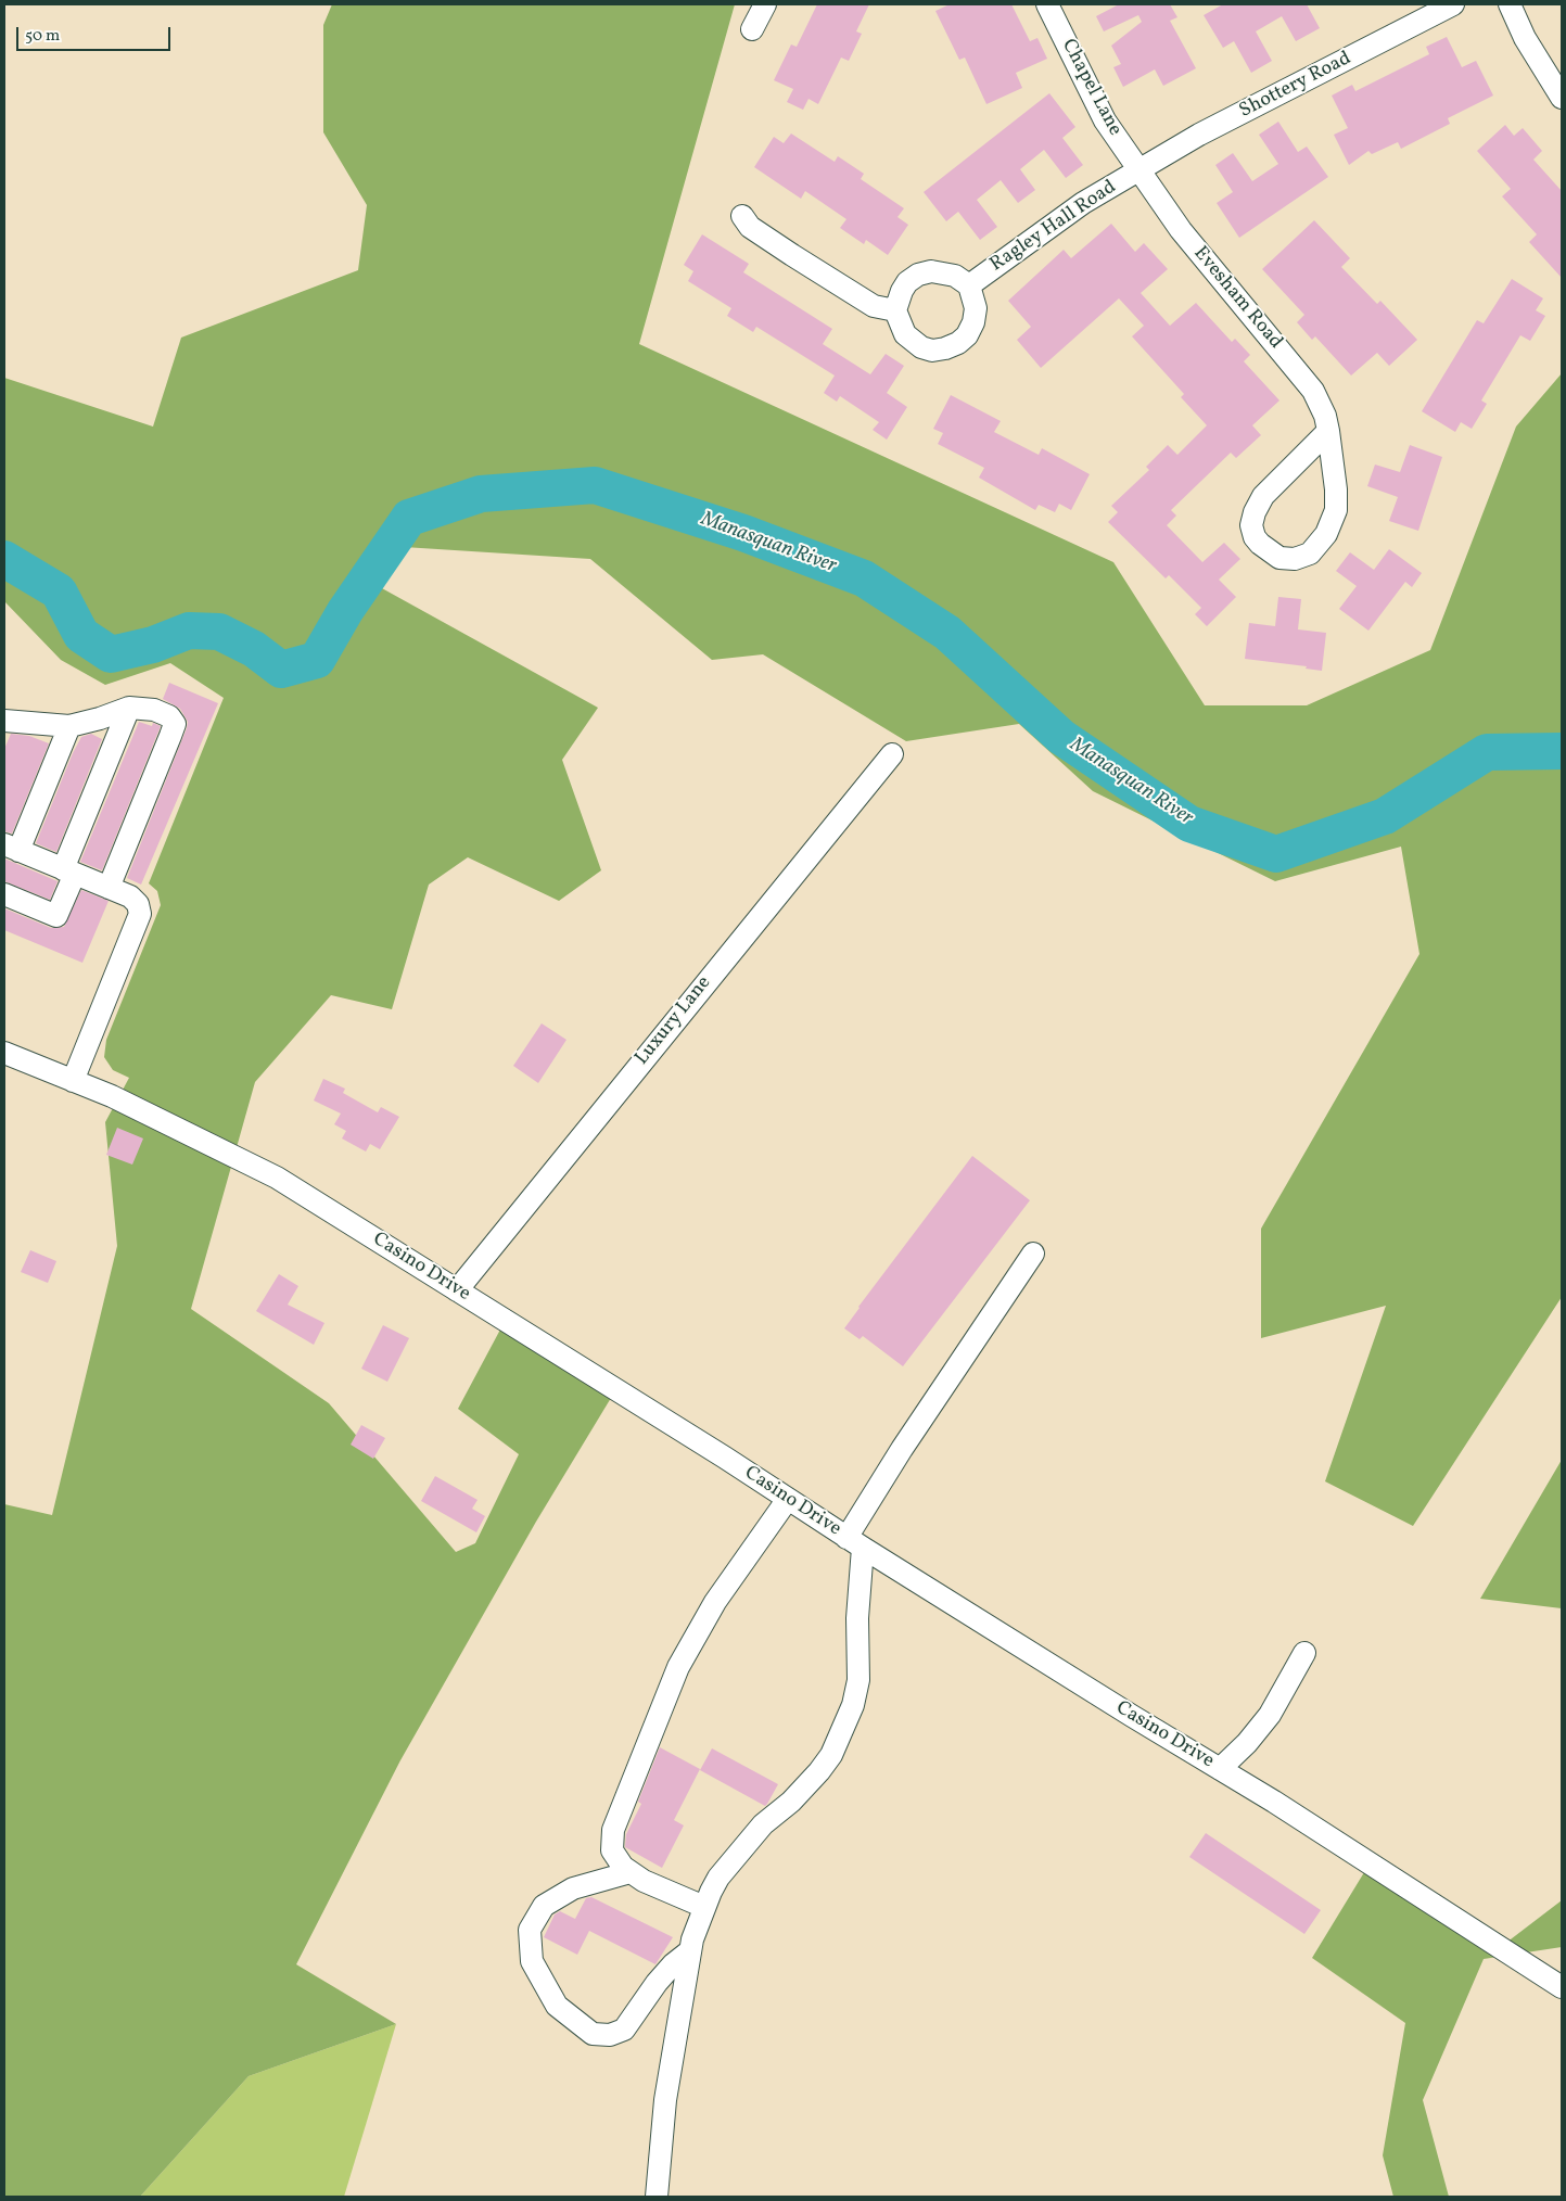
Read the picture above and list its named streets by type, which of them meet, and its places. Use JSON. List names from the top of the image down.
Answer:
{
  "streets": {
    "street": [
      "Shottery Road",
      "Chapel Lane",
      "Ragley Hall Road",
      "Evesham Road",
      "Luxury Lane",
      "Casino Drive"
    ]
  },
  "crossings": [
    ["Shottery Road", "Chapel Lane"],
    ["Shottery Road", "Ragley Hall Road"],
    ["Shottery Road", "Evesham Road"],
    ["Chapel Lane", "Ragley Hall Road"],
    ["Chapel Lane", "Evesham Road"],
    ["Ragley Hall Road", "Evesham Road"],
    ["Luxury Lane", "Casino Drive"]
  ],
  "water": ["Manasquan River"],
  "scale_bar": "50 m"
}
